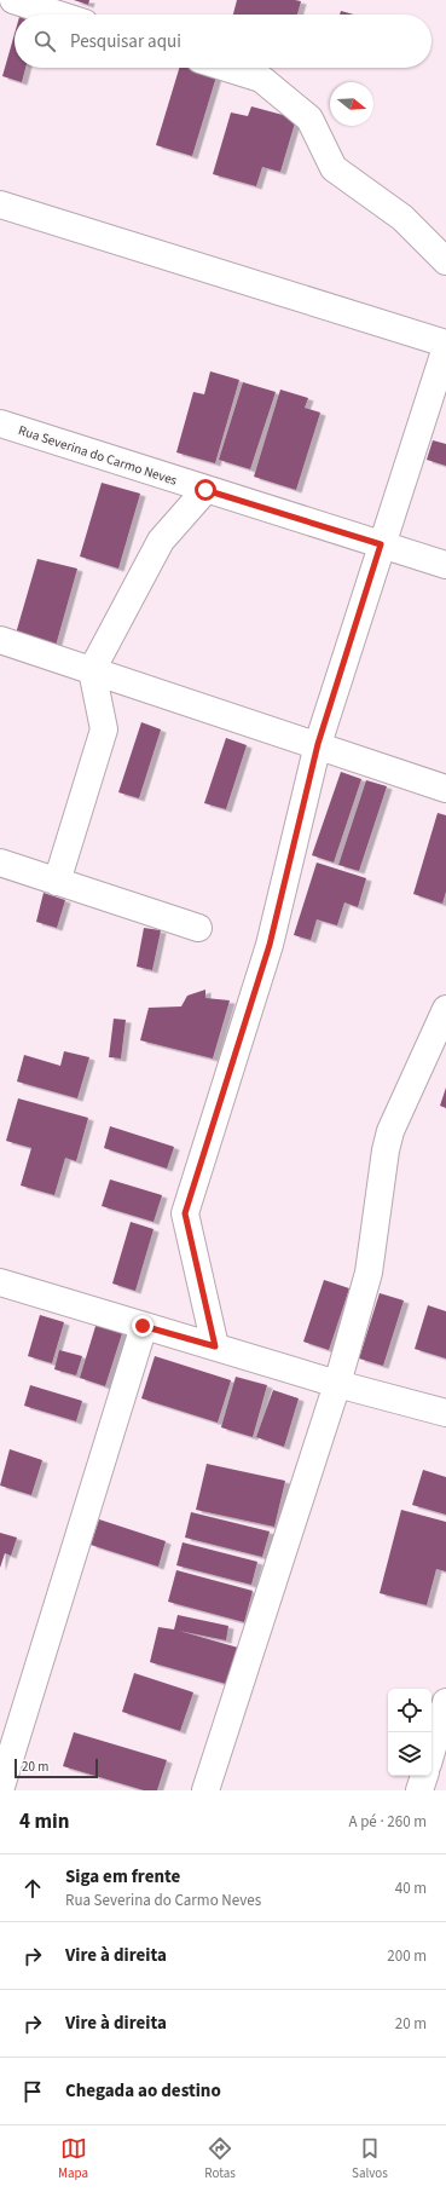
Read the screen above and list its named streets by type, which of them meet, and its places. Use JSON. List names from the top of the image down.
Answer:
{
  "streets": {
    "street": ["Rua Severina do Carmo Neves"]
  },
  "scale_bar": "20 m",
  "north": "right",
  "page": {
    "search": "Pesquisar aqui",
    "scale": "20 m",
    "heading": ["4 min", "A pé · 260 m"],
    "list": [
      ["Siga em frente", "Rua Severina do Carmo Neves", "40 m"],
      ["Vire à direita", "200 m"],
      ["Vire à direita", "20 m"],
      "Chegada ao destino"
    ],
    "nav": ["Mapa", "Rotas", "Salvos"]
  }
}
